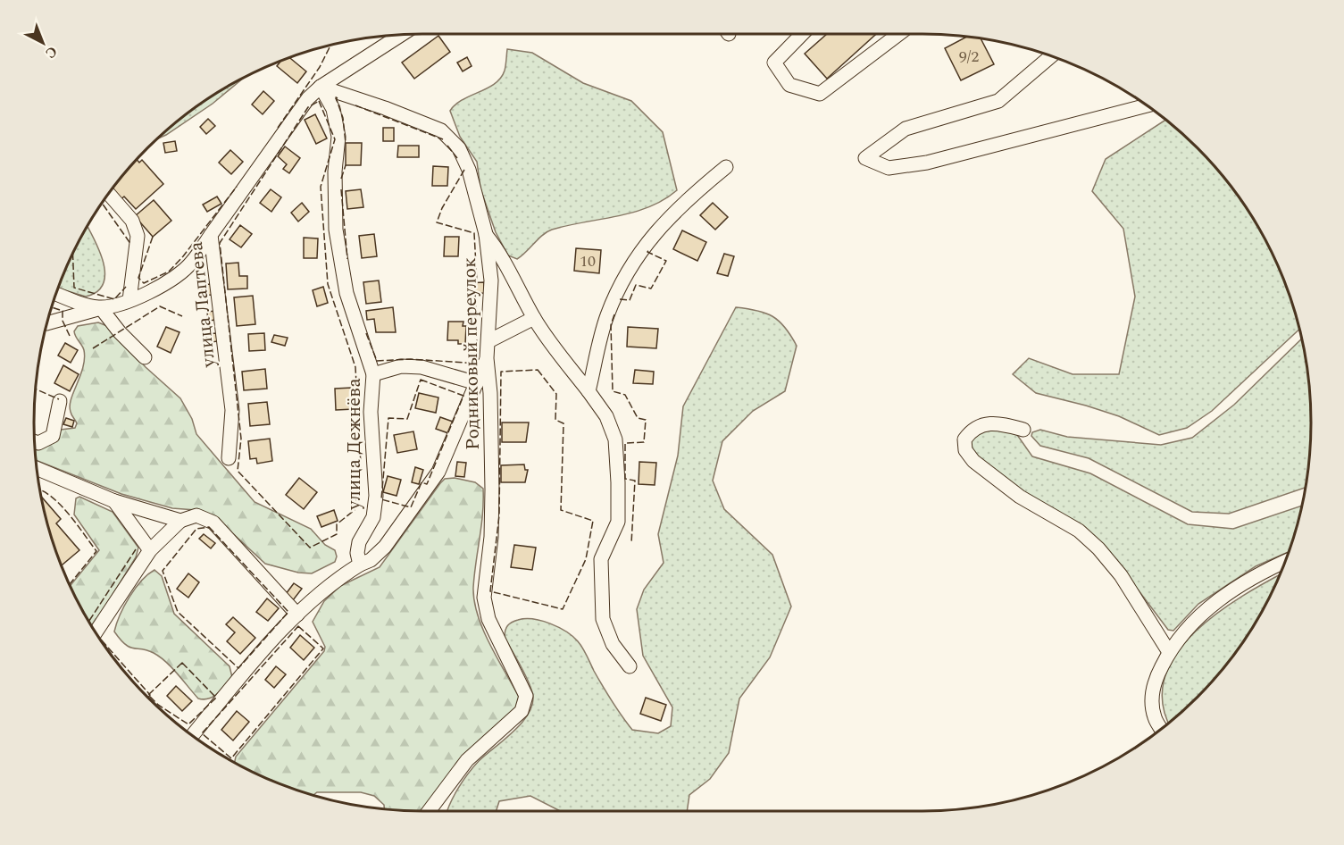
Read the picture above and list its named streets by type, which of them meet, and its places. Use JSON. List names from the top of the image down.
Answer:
{
  "streets": {
    "street": ["улица Лаптева", "Родниковый переулок", "улица Дежнёва"]
  },
  "crossings": [
    ["улица Лаптева", "Родниковый переулок"],
    ["улица Лаптева", "улица Дежнёва"],
    ["Родниковый переулок", "улица Дежнёва"]
  ],
  "house_numbers": ["9/2", "10"],
  "north": "bottom right"
}
